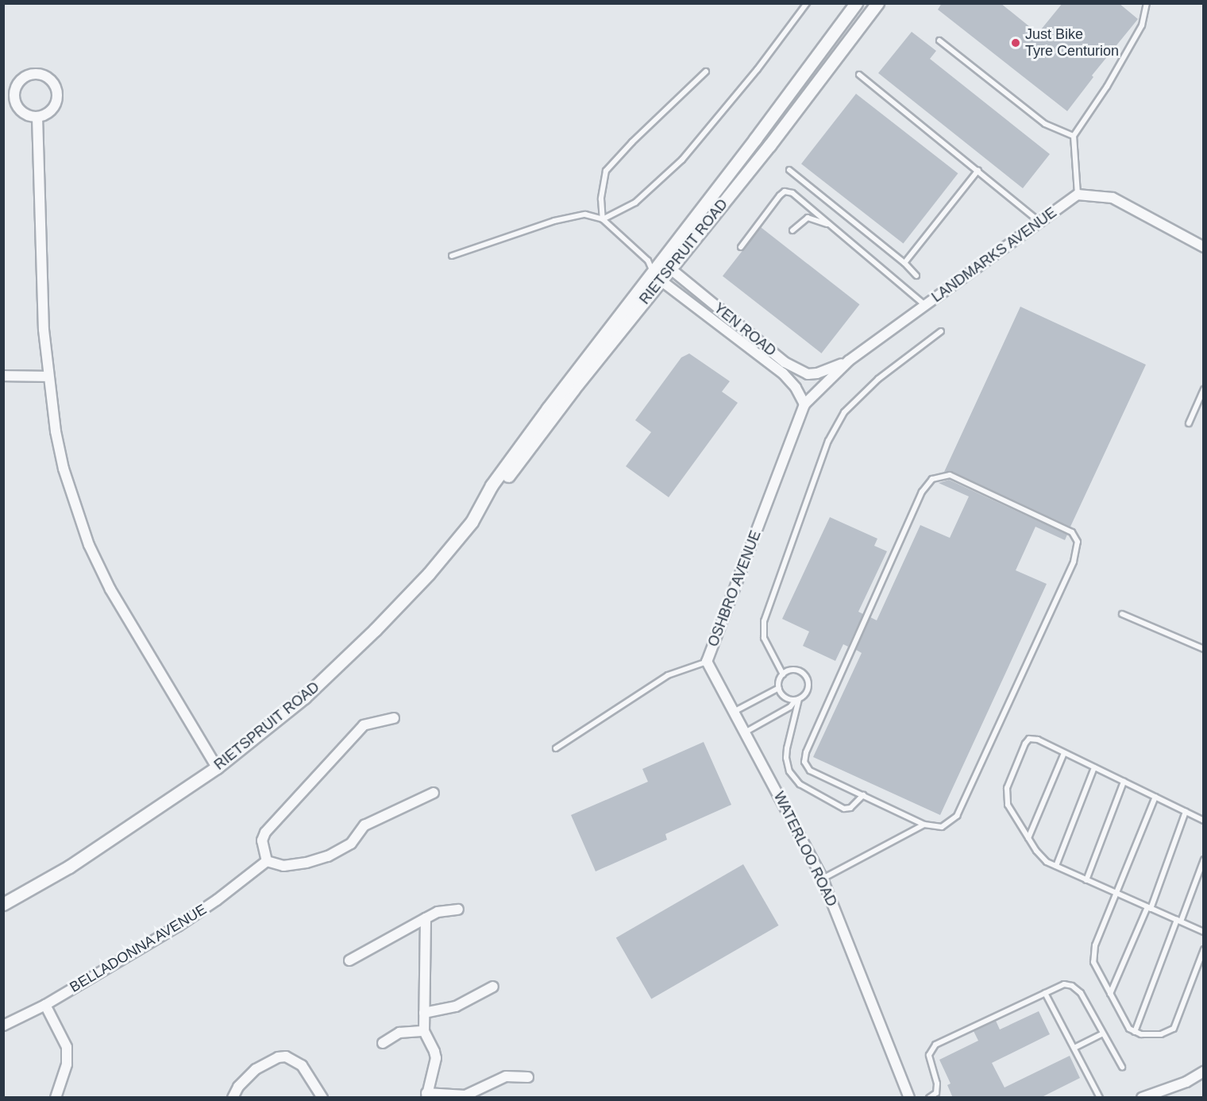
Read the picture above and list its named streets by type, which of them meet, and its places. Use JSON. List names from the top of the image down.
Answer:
{
  "streets": {
    "street": [
      "RIETSPRUIT ROAD",
      "LANDMARKS AVENUE",
      "YEN ROAD",
      "OSHBRO AVENUE",
      "WATERLOO ROAD",
      "BELLADONNA AVENUE"
    ]
  },
  "crossings": [
    ["RIETSPRUIT ROAD", "YEN ROAD"],
    ["LANDMARKS AVENUE", "YEN ROAD"],
    ["LANDMARKS AVENUE", "OSHBRO AVENUE"],
    ["YEN ROAD", "OSHBRO AVENUE"],
    ["OSHBRO AVENUE", "WATERLOO ROAD"]
  ],
  "places": ["Just Bike Tyre Centurion"]
}
